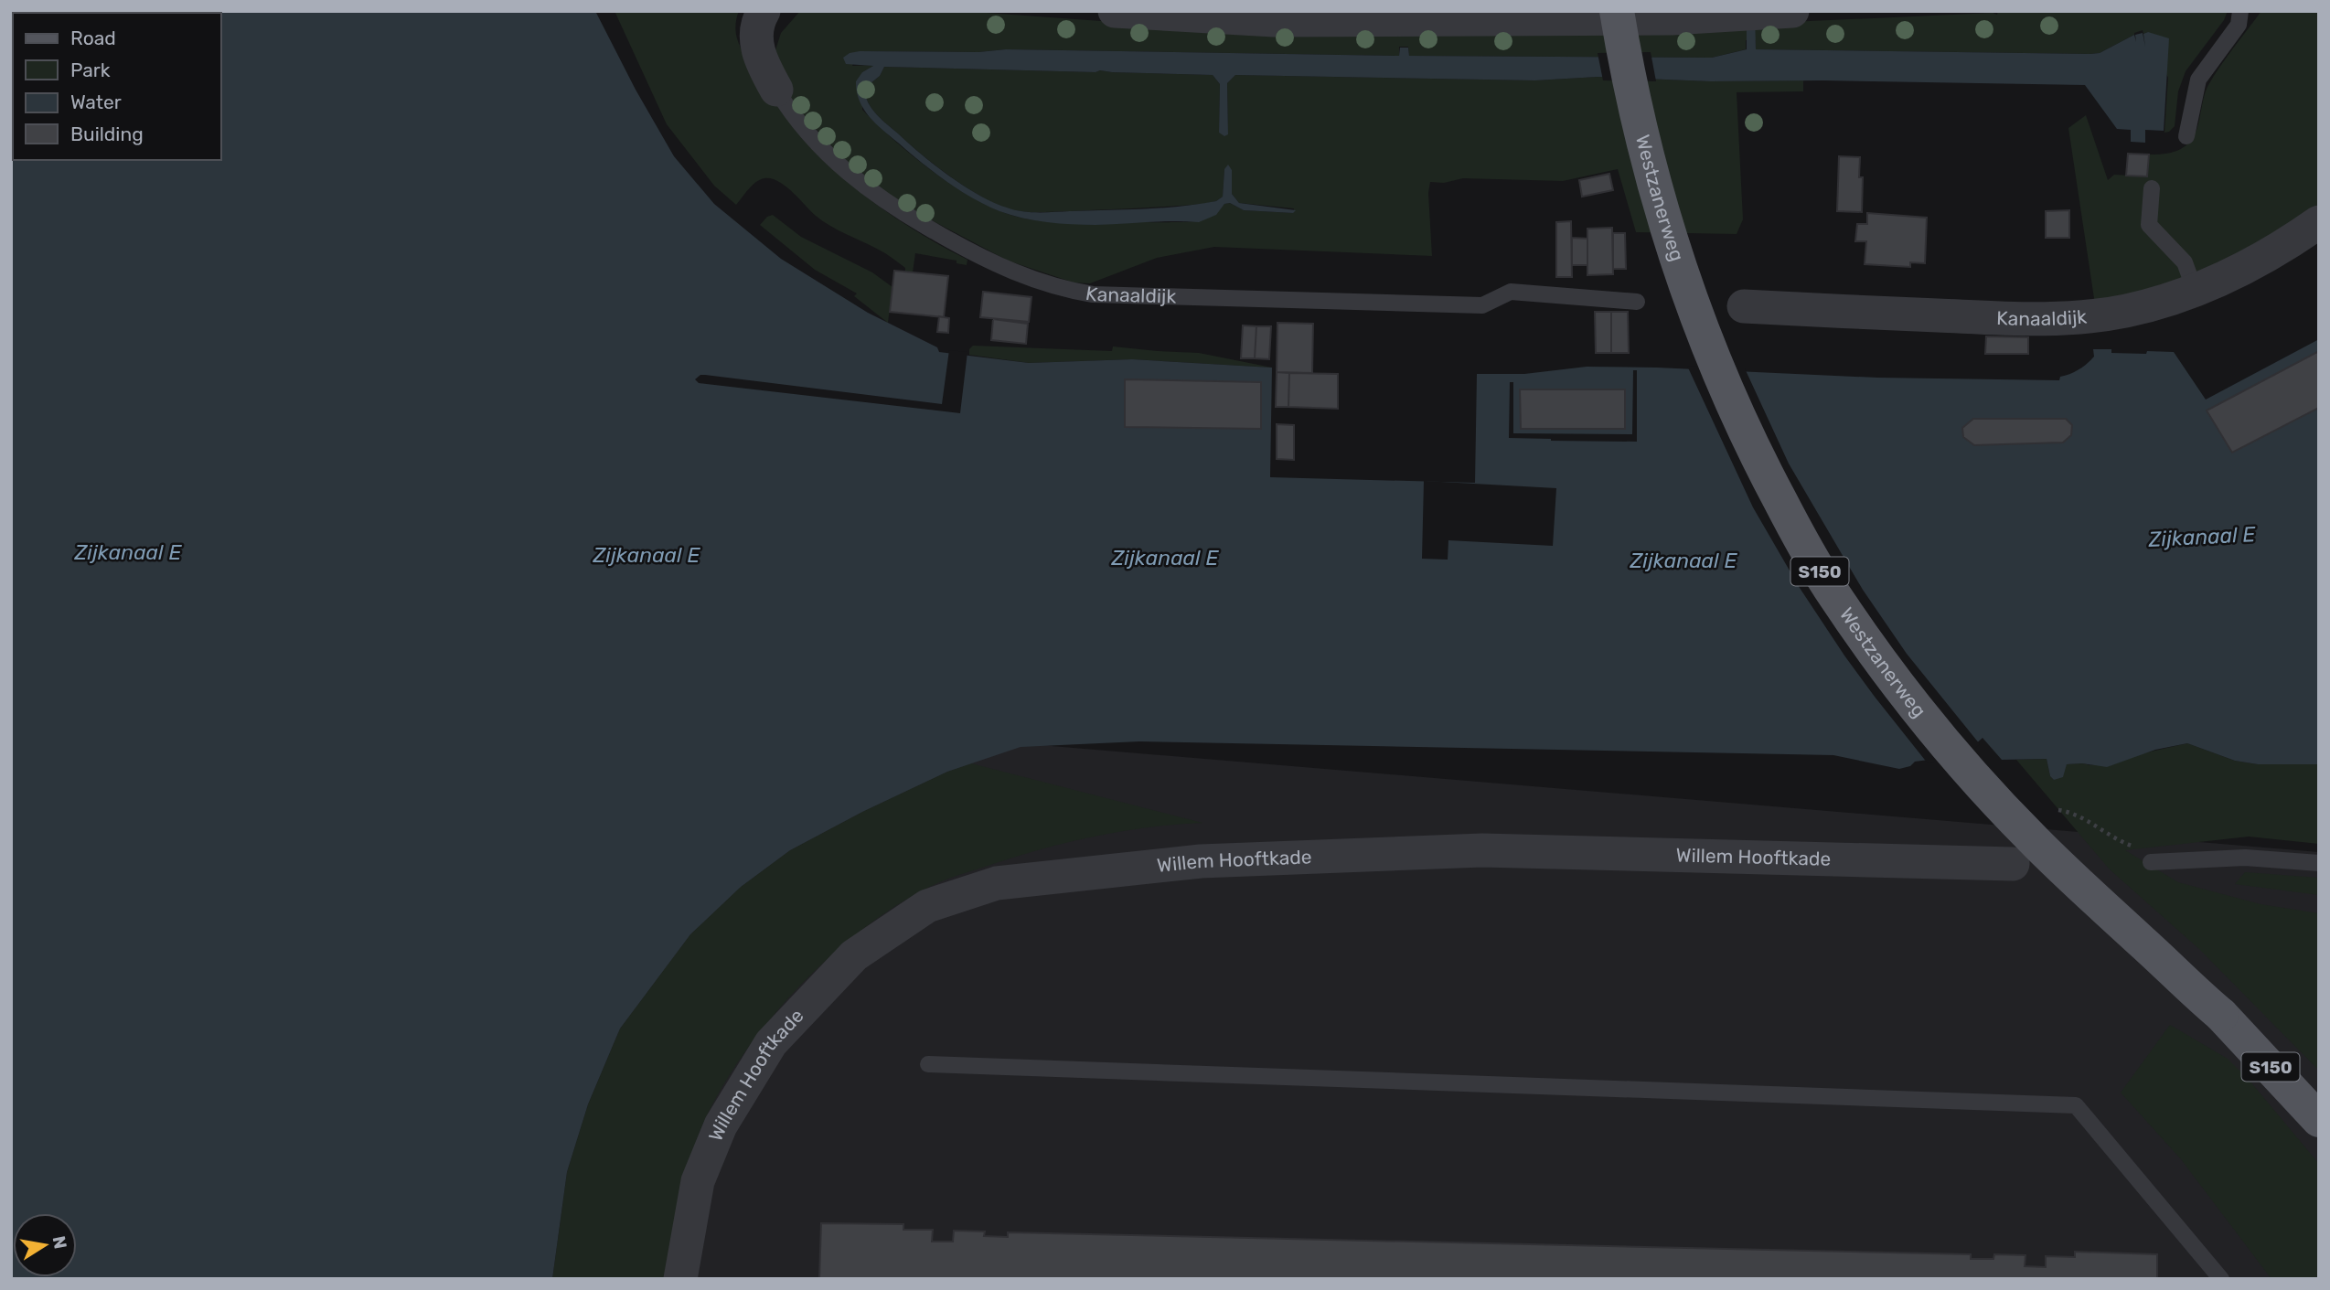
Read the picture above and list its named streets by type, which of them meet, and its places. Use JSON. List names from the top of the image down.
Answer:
{
  "streets": {
    "main road": ["Westzanerweg", "S150"],
    "street": ["Kanaaldijk", "Willem Hooftkade"]
  },
  "water": ["Zijkanaal E"],
  "legend": [
    "Road",
    "Park",
    "Water",
    "Building"
  ],
  "north": "right"
}
